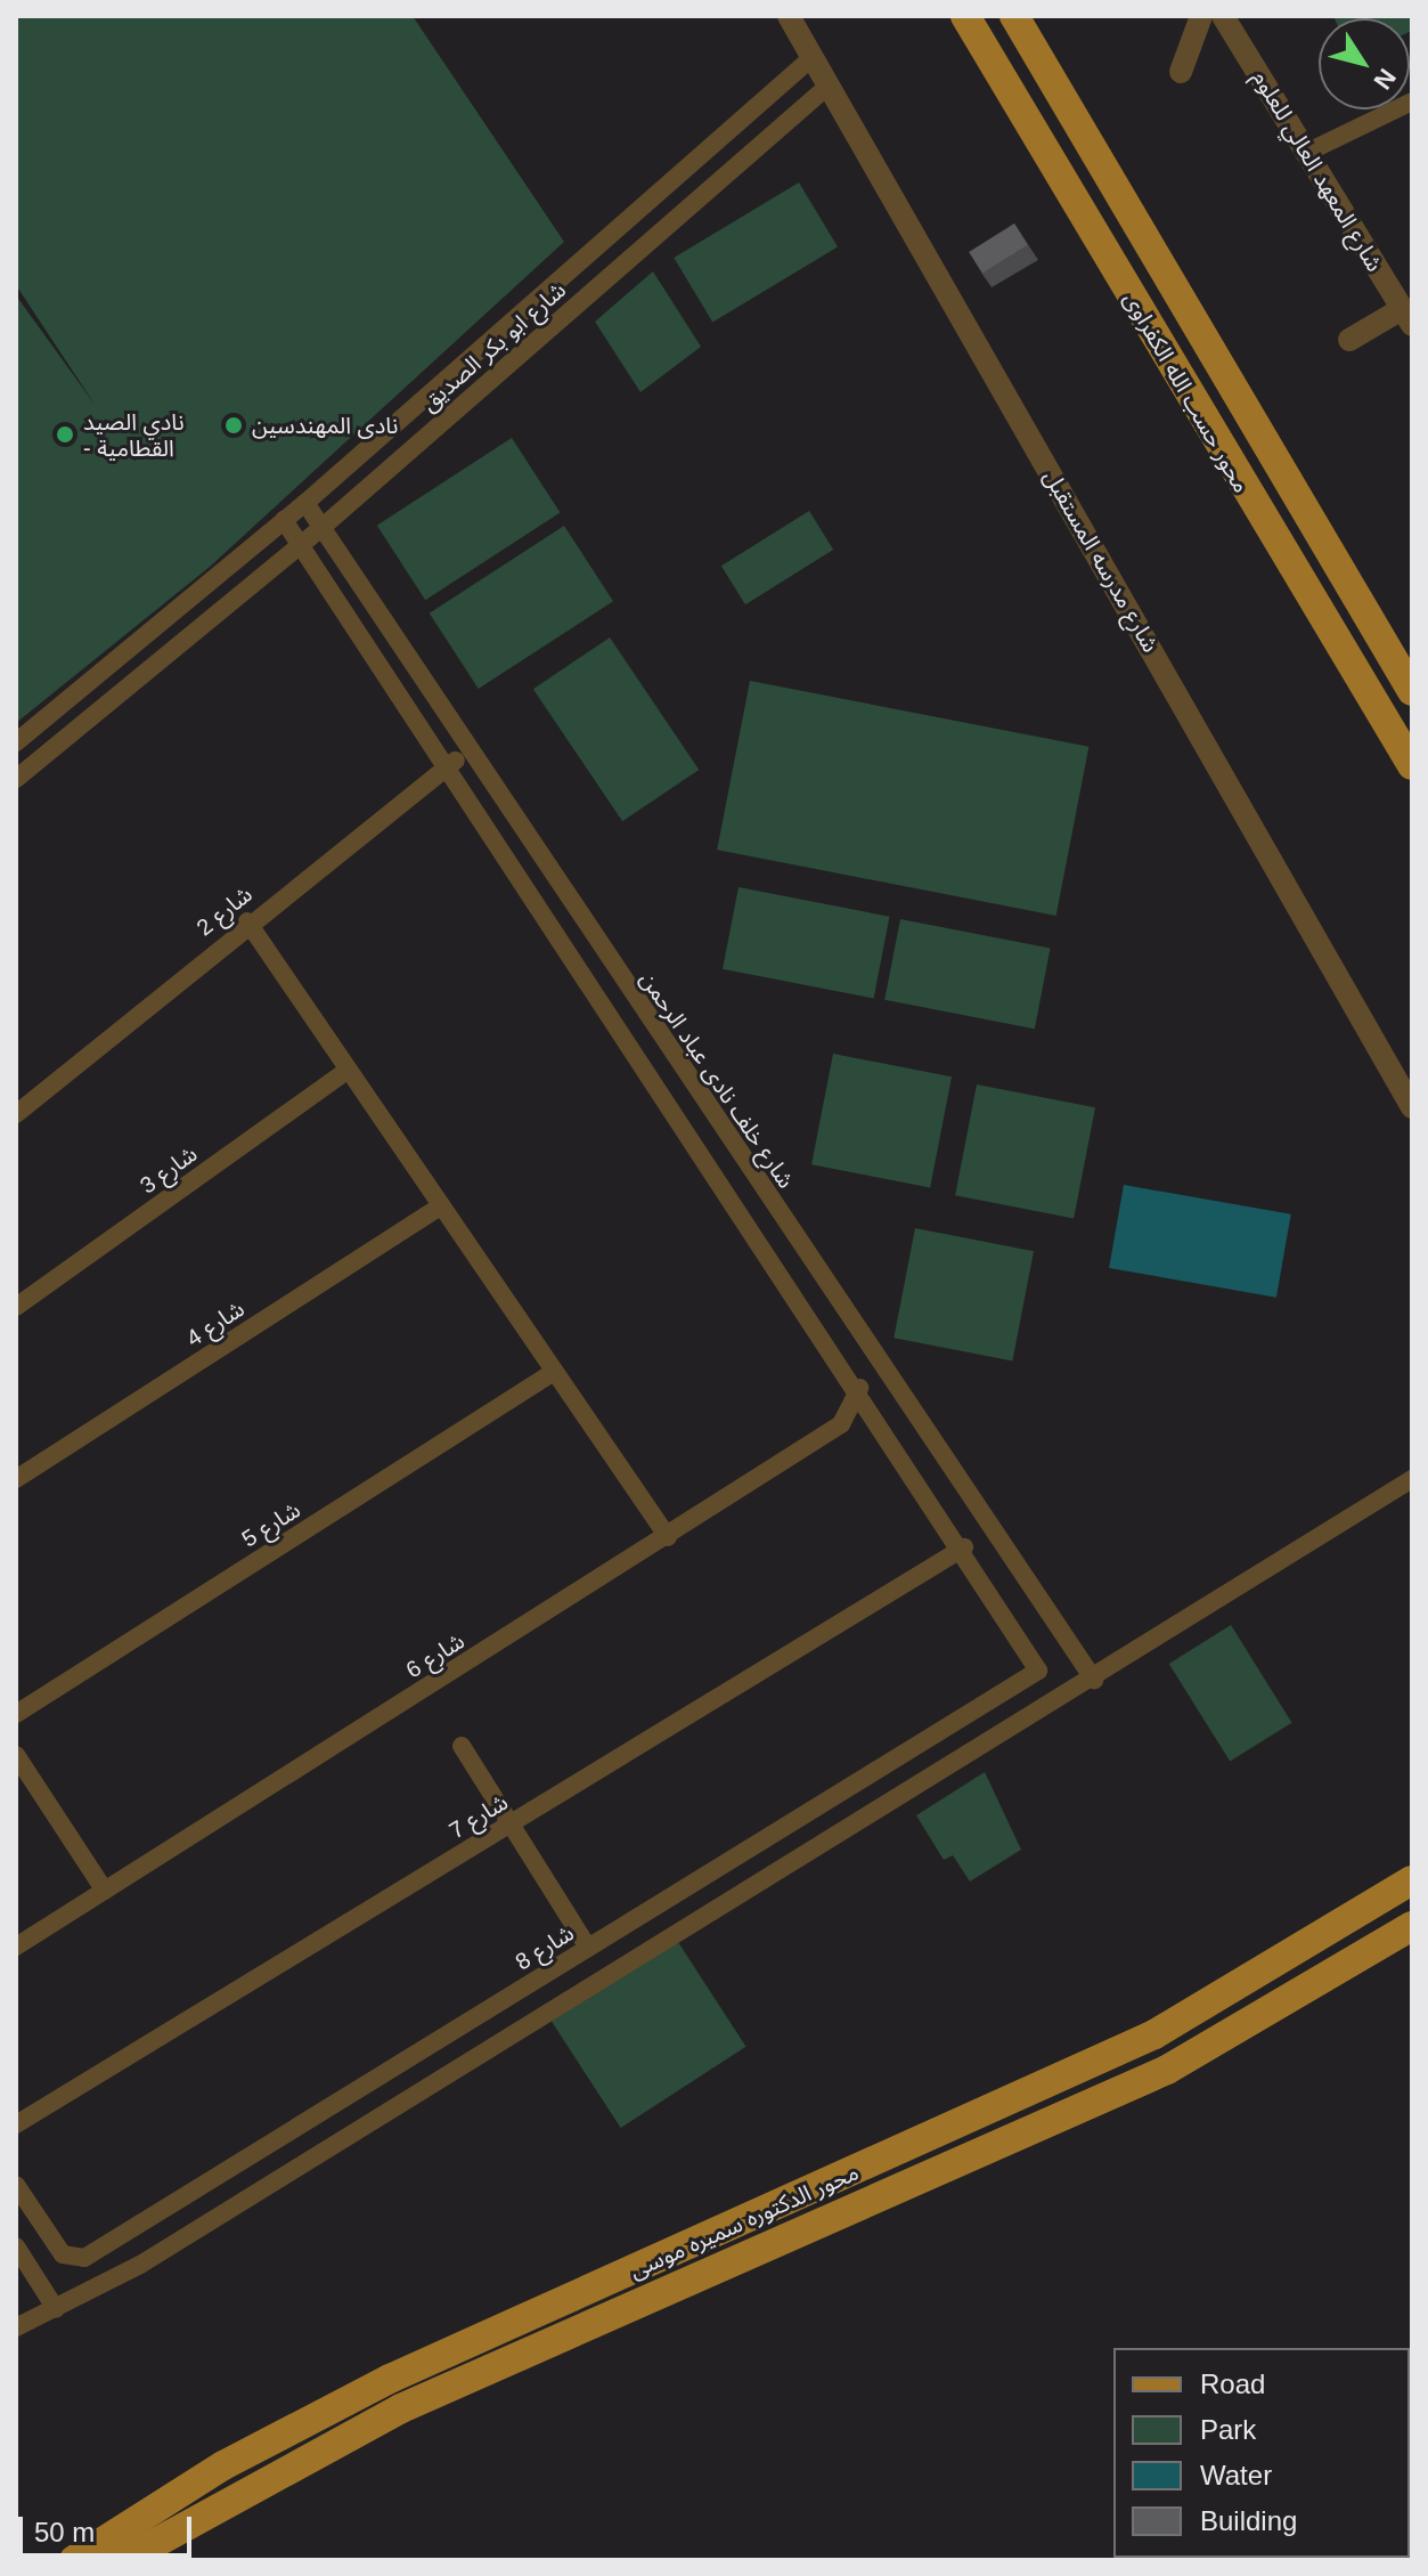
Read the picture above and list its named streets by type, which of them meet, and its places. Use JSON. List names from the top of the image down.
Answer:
{
  "streets": {
    "main road": ["محور حسب الله الكفراوى", "محور الدكتوره سميره موسى"],
    "street": [
      "شارع المعهد العالي للعلوم",
      "شارع ابو بكر الصديق",
      "شارع مدرسه المستقبل",
      "شارع 2",
      "شارع خلف نادى عباد الرحمن",
      "شارع 3",
      "شارع 4",
      "شارع 5",
      "شارع 6",
      "شارع 7",
      "شارع 8"
    ]
  },
  "crossings": [
    ["شارع ابو بكر الصديق", "شارع مدرسه المستقبل"],
    ["شارع ابو بكر الصديق", "شارع خلف نادى عباد الرحمن"],
    ["شارع 2", "شارع خلف نادى عباد الرحمن"],
    ["شارع 7", "شارع 8"]
  ],
  "places": ["نادى المهندسين", "نادي الصيد - القطامية"],
  "legend": [
    "Road",
    "Park",
    "Water",
    "Building"
  ],
  "scale_bar": "50 m",
  "north": "bottom right"
}
